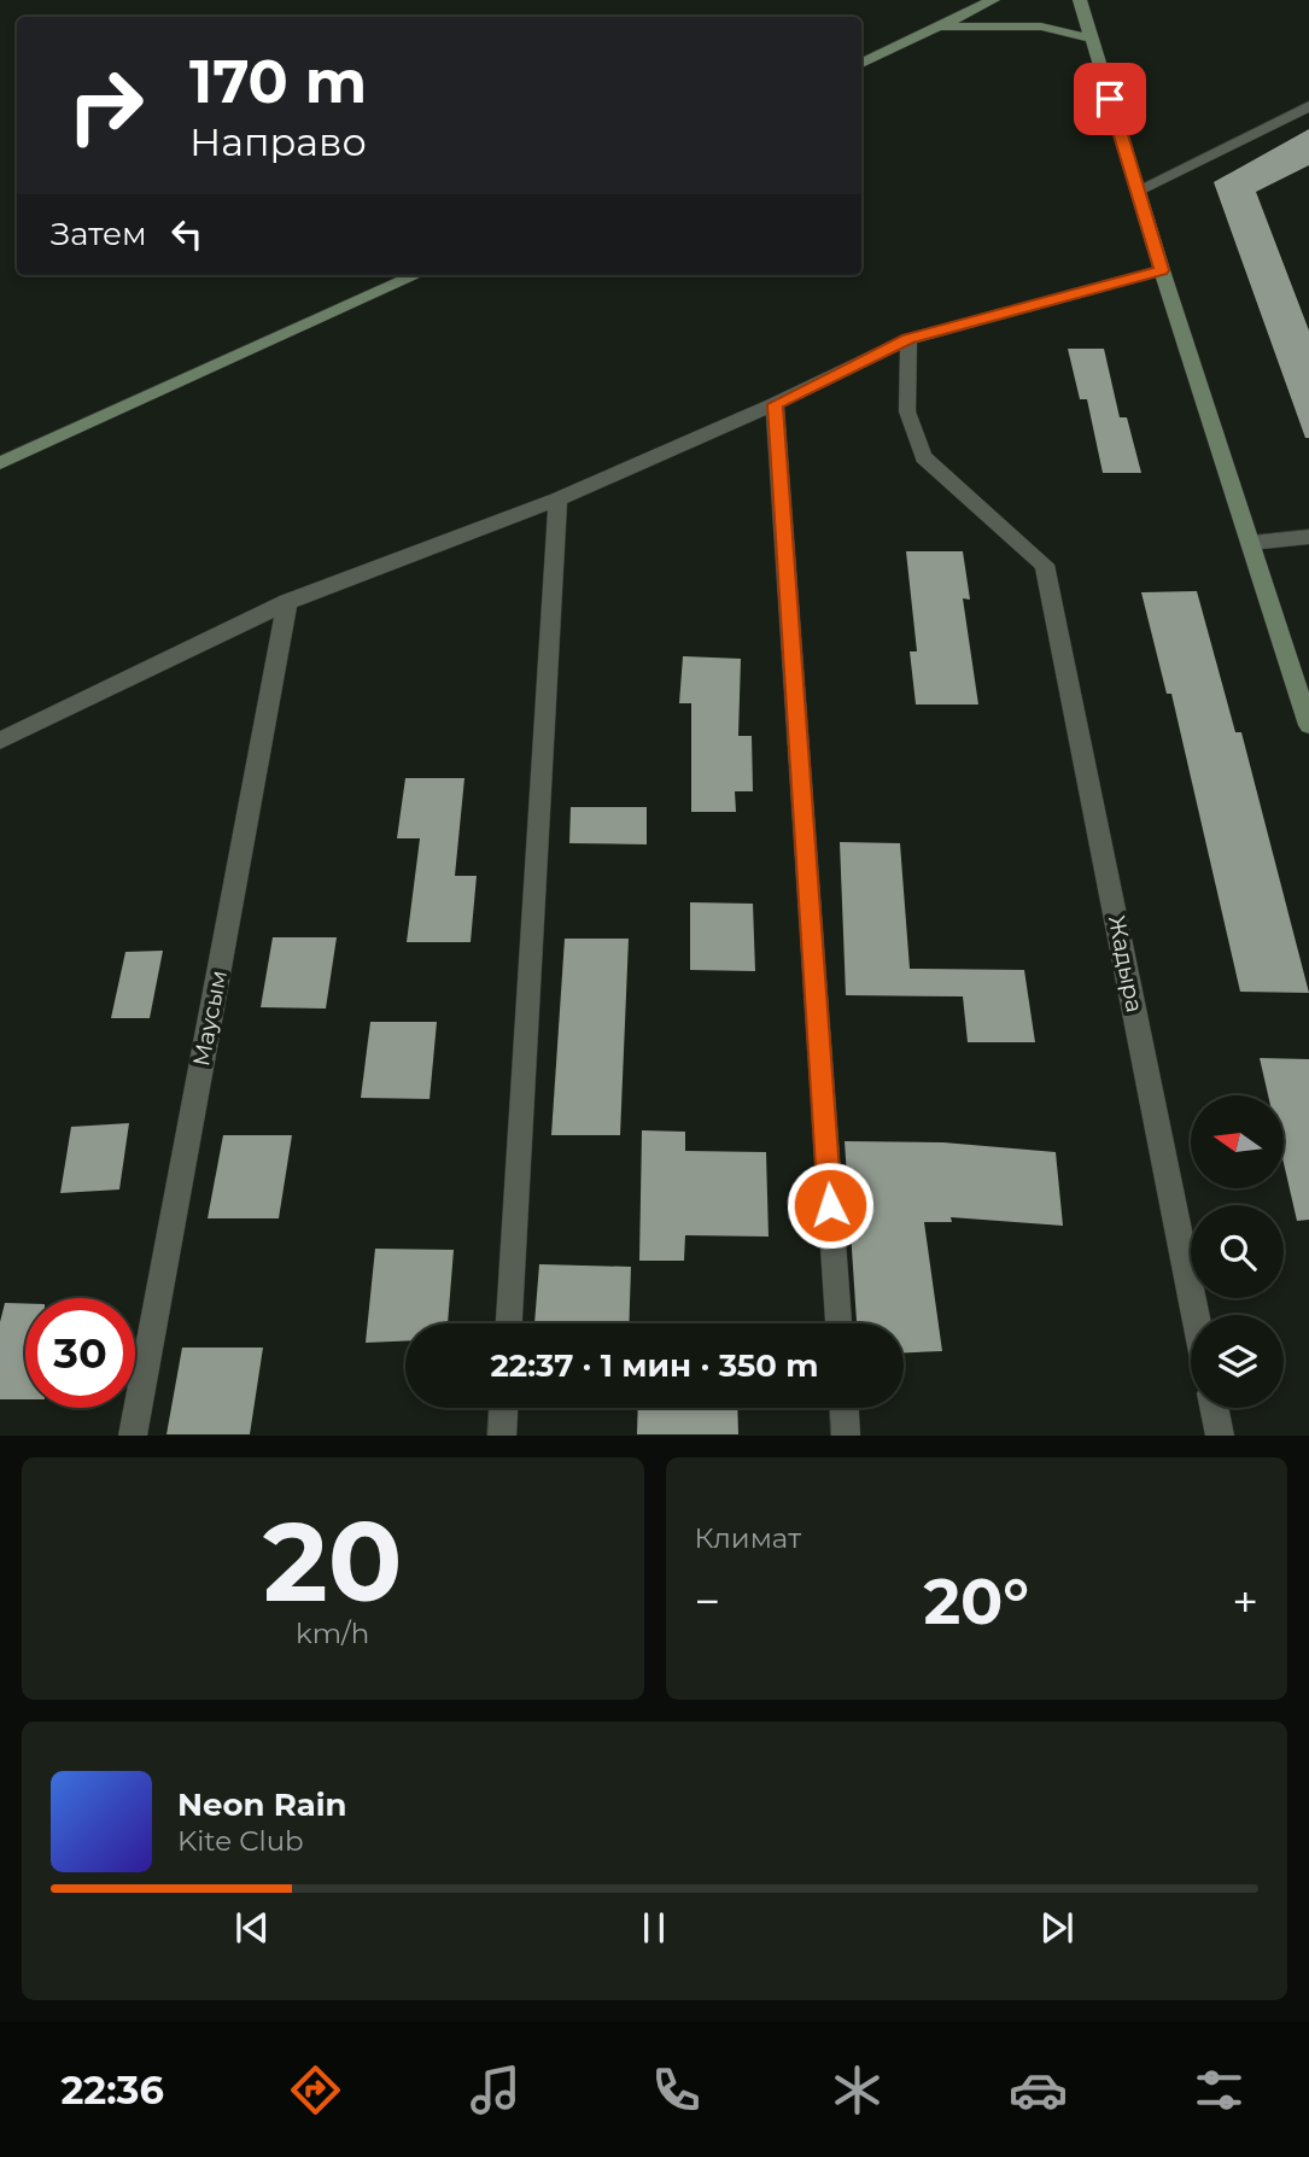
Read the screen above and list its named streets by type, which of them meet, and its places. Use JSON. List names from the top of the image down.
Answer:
{
  "streets": {
    "street": ["Жадыра", "Маусым"]
  },
  "north": "left",
  "page": {
    "turn": ["170 m", "Направо"],
    "then": "Затем",
    "limit": "30",
    "trip": "22:37 · 1 мин · 350 m",
    "tile": [
      ["20", "km/h"],
      "Климат"
    ],
    "heat": ["−", "20°", "+"],
    "song": ["Neon Rain", "Kite Club"],
    "tabs": "22:36"
  }
}
